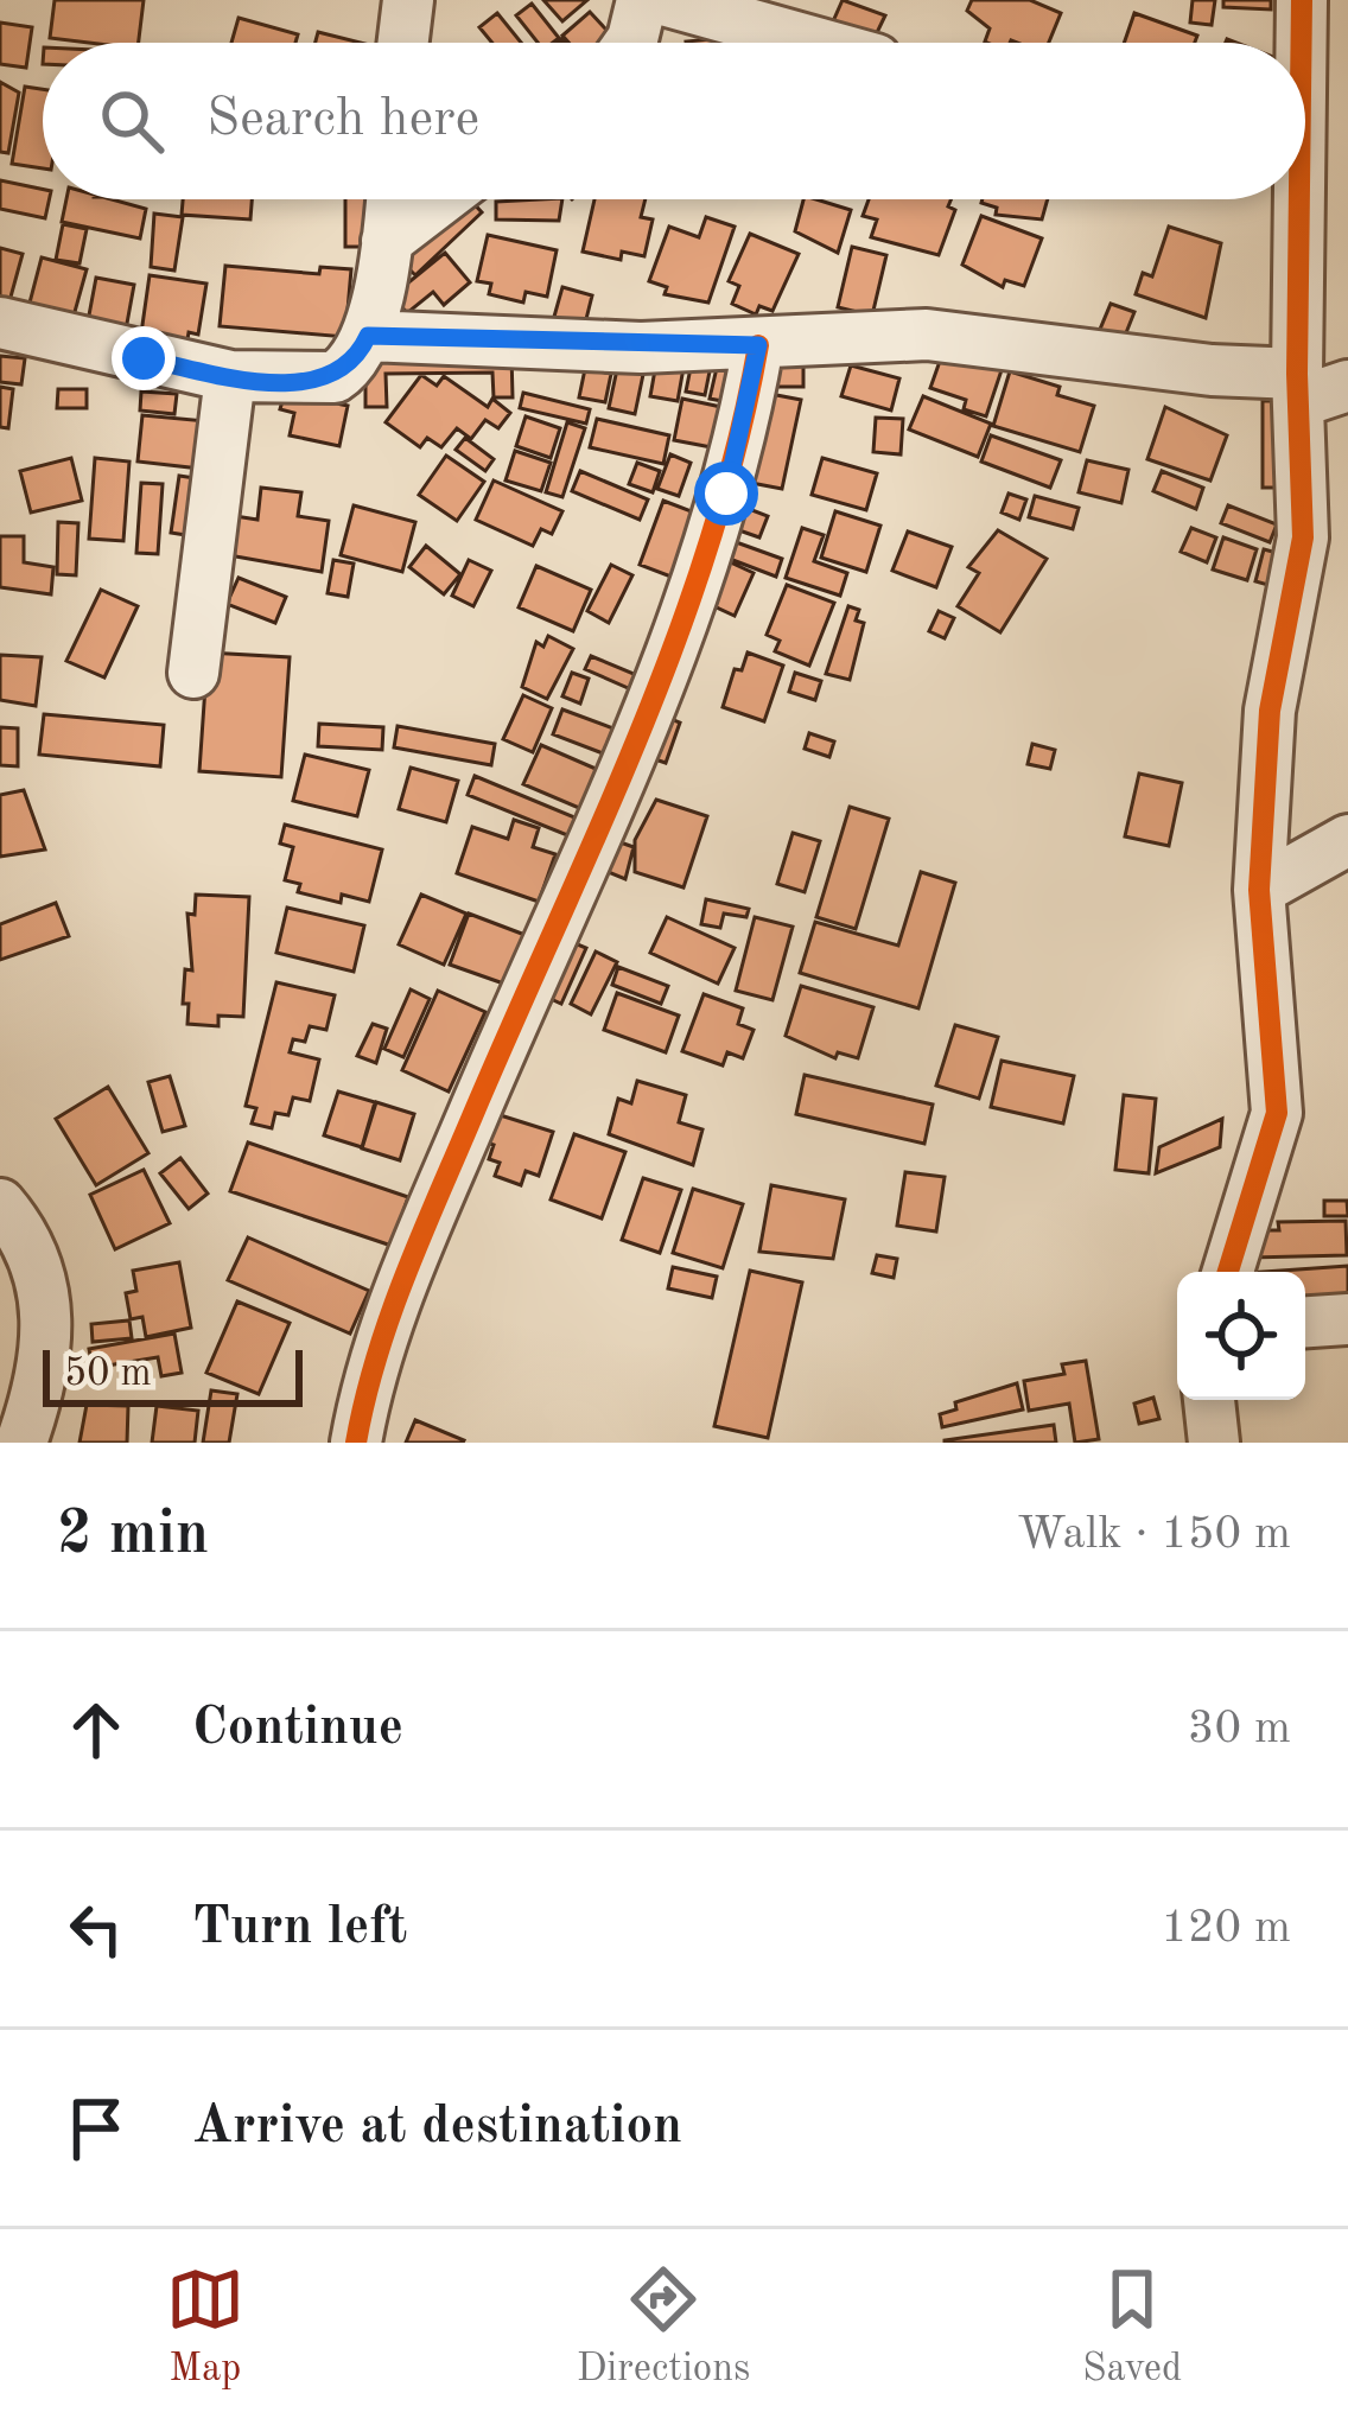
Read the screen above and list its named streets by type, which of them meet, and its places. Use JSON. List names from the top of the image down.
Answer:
{
  "scale_bar": "50 m",
  "page": {
    "search": "Search here",
    "scale": "50 m",
    "heading": ["2 min", "Walk · 150 m"],
    "list": [
      ["Continue", "30 m"],
      ["Turn left", "120 m"],
      "Arrive at destination"
    ],
    "nav": ["Map", "Directions", "Saved"]
  }
}
